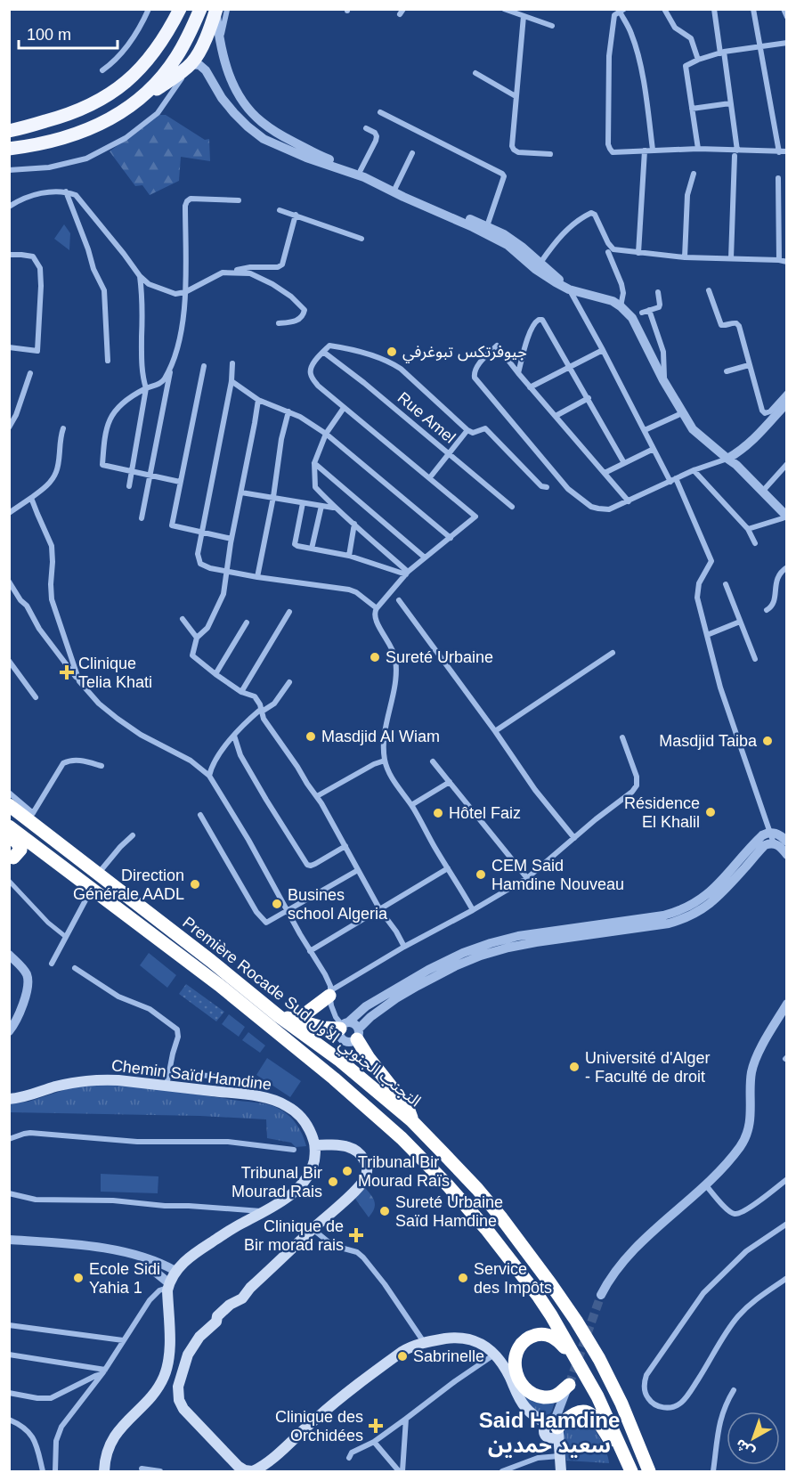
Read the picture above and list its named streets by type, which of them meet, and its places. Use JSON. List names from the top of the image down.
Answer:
{
  "streets": {
    "highway": ["Première Rocade Sud التجنب الجنوبي الأول"],
    "main road": ["Chemin Saïd Hamdine"],
    "street": ["Rue Amel"]
  },
  "districts": ["Said Hamdine سعيد حمدين"],
  "places": {
    "other": [
      "جيوفرتكس تبوغرفي",
      "Sureté Urbaine",
      "Masdjid Al Wiam",
      "Masdjid Taiba",
      "Résidence El Khalil",
      "Hôtel Faiz",
      "CEM Said Hamdine Nouveau",
      "Direction Générale AADL",
      "Busines school Algeria",
      "Université d'Alger - Faculté de droit",
      "Tribunal Bir Mourad Raïs",
      "Tribunal Bir Mourad Rais",
      "Sureté Urbaine Saïd Hamdine",
      "Ecole Sidi Yahia 1",
      "Service des Impôts",
      "Sabrinelle"
    ],
    "health": ["Clinique Telia Khati", "Clinique de Bir morad rais", "Clinique des Orchidées"]
  },
  "scale_bar": "100 m",
  "north": "bottom left"
}
